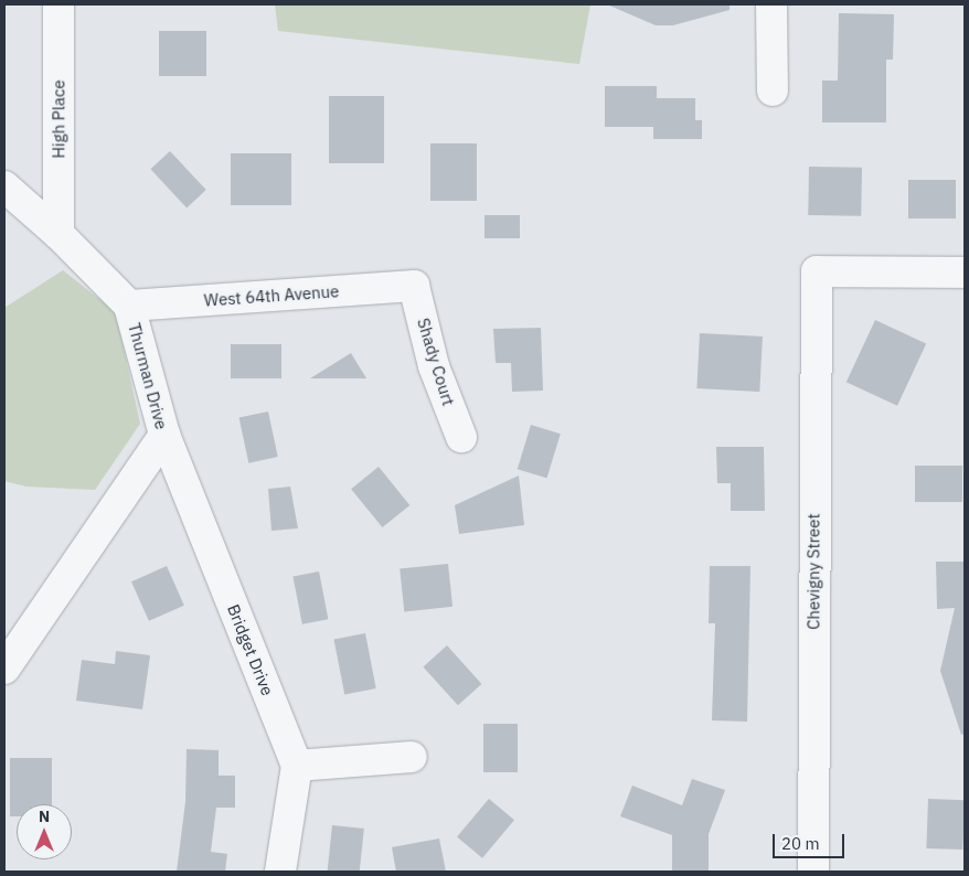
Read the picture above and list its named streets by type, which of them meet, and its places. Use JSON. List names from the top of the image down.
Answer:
{
  "streets": {
    "street": [
      "High Place",
      "West 64th Avenue",
      "Shady Court",
      "Thurman Drive",
      "Chevigny Street",
      "Bridget Drive"
    ]
  },
  "crossings": [
    ["High Place", "Thurman Drive"],
    ["West 64th Avenue", "Shady Court"],
    ["West 64th Avenue", "Thurman Drive"],
    ["Thurman Drive", "Bridget Drive"]
  ],
  "scale_bar": "20 m",
  "north": "top"
}
